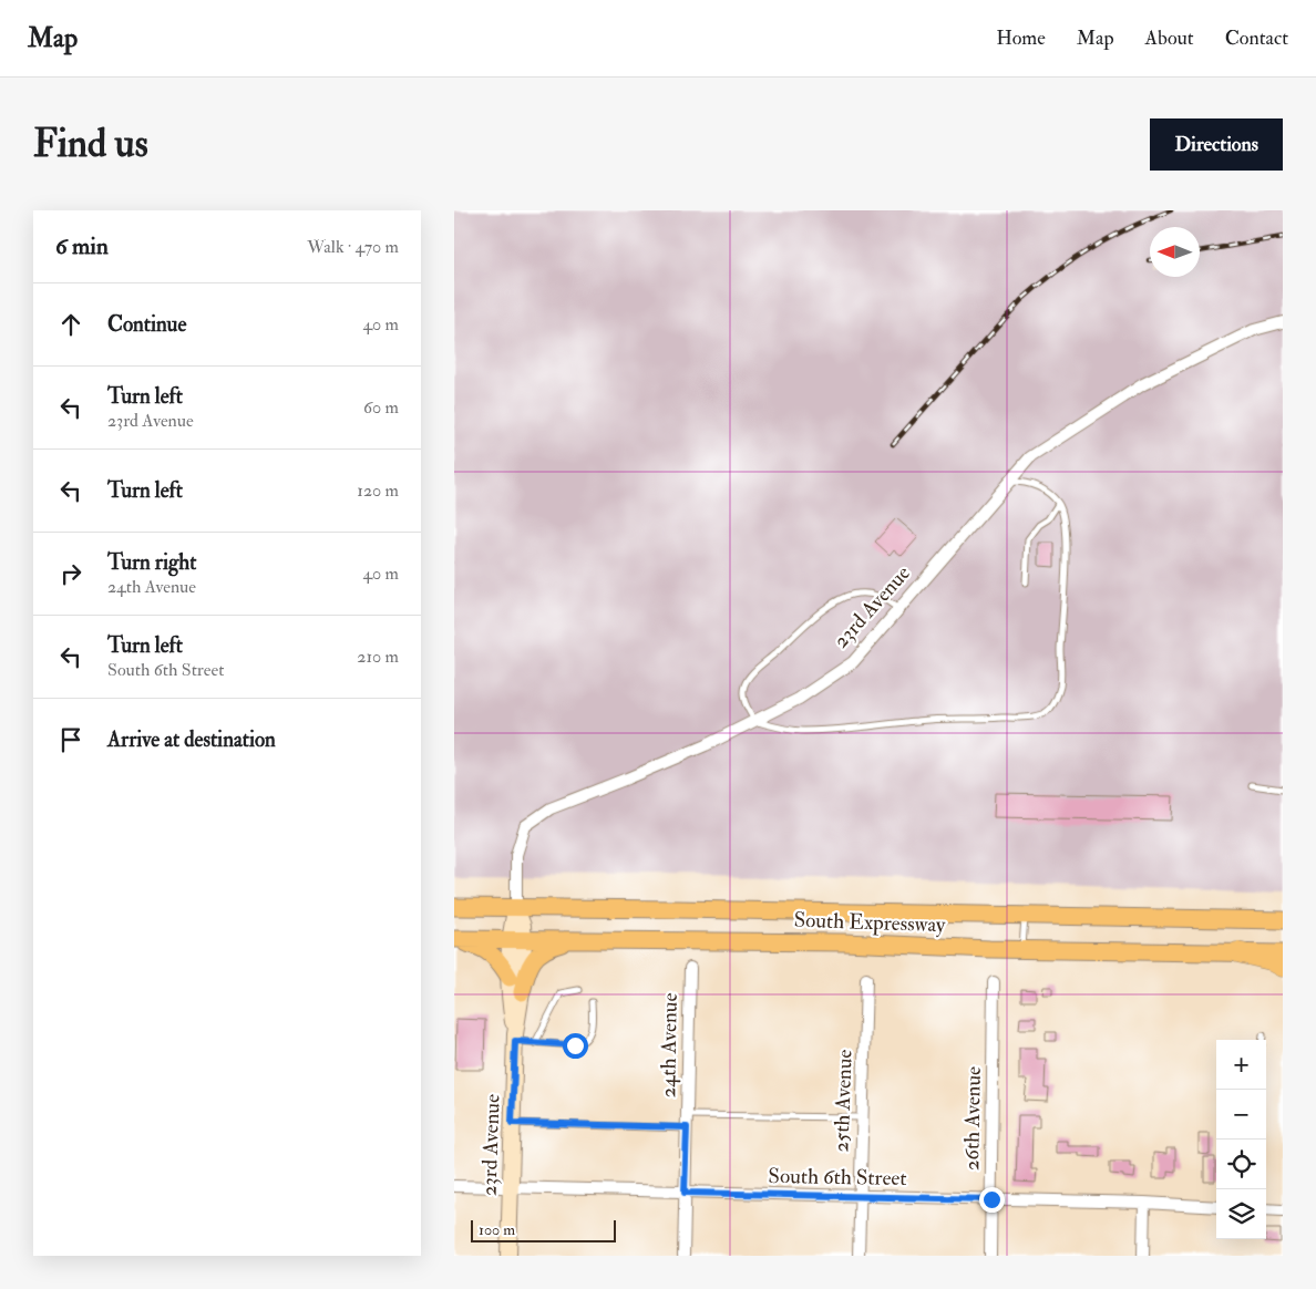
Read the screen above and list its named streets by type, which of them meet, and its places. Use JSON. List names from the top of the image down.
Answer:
{
  "streets": {
    "main road": ["23rd Avenue", "South Expressway"],
    "street": [
      "24th Avenue",
      "25th Avenue",
      "26th Avenue",
      "South 6th Street"
    ]
  },
  "crossings": [
    ["23rd Avenue", "South Expressway"],
    ["23rd Avenue", "South 6th Street"],
    ["24th Avenue", "South 6th Street"],
    ["25th Avenue", "South 6th Street"],
    ["26th Avenue", "South 6th Street"]
  ],
  "scale_bar": "100 m",
  "north": "left",
  "page": {
    "header": "Map",
    "nav": [
      "Home",
      "Map",
      "About",
      "Contact"
    ],
    "buttons": "Directions",
    "title": "Find us",
    "heading": ["6 min", "Walk · 470 m"],
    "list": [
      ["Continue", "40 m"],
      ["Turn left", "23rd Avenue", "60 m"],
      ["Turn left", "120 m"],
      ["Turn right", "24th Avenue", "40 m"],
      ["Turn left", "South 6th Street", "210 m"],
      "Arrive at destination"
    ],
    "map_buttons": ["+", "−"],
    "scale": "100 m"
  }
}
